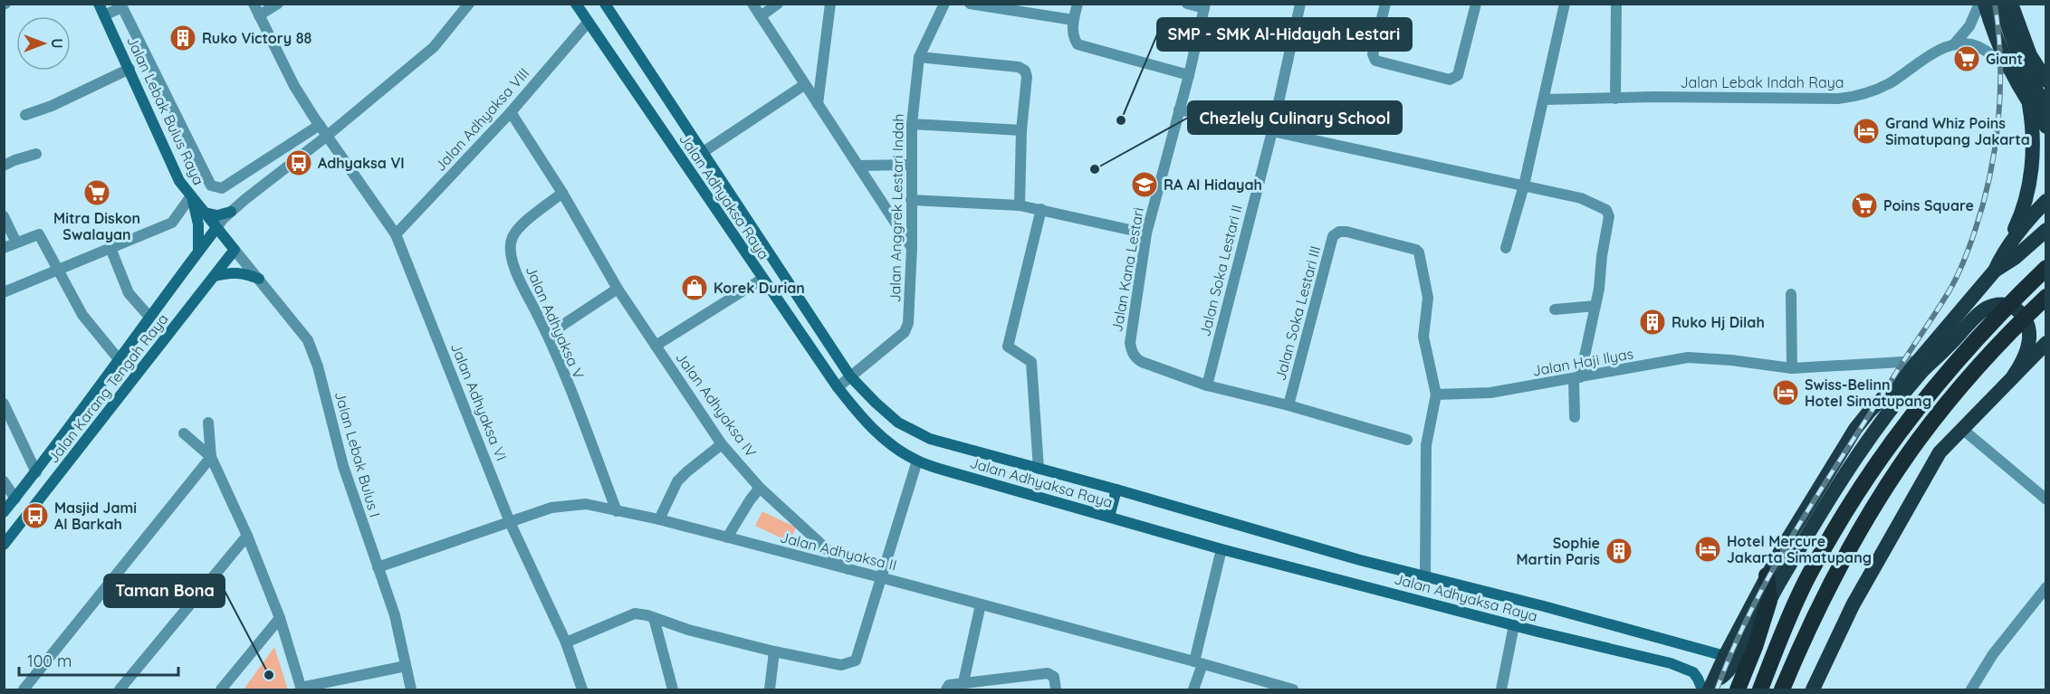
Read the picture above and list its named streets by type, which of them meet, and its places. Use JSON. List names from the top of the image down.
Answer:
{
  "streets": {
    "main road": ["Jalan Lebak Bulus Raya", "Jalan Adhyaksa Raya", "Jalan Karang Tengah Raya"],
    "street": [
      "Jalan Lebak Indah Raya",
      "Jalan Adhyaksa VIII",
      "Jalan Anggrek Lestari Indah",
      "Jalan Kana Lestari",
      "Jalan Soka Lestari II",
      "Jalan Soka Lestari III",
      "Jalan Adhyaksa V",
      "Jalan Haji Ilyas",
      "Jalan Adhyaksa VI",
      "Jalan Adhyaksa IV",
      "Jalan Lebak Bulus I",
      "Jalan Adhyaksa II"
    ]
  },
  "crossings": [
    ["Jalan Lebak Bulus Raya", "Jalan Karang Tengah Raya"],
    ["Jalan Lebak Bulus Raya", "Jalan Lebak Bulus I"],
    ["Jalan Adhyaksa VIII", "Jalan Adhyaksa Raya"],
    ["Jalan Adhyaksa VIII", "Jalan Adhyaksa VI"],
    ["Jalan Adhyaksa VIII", "Jalan Adhyaksa IV"],
    ["Jalan Adhyaksa Raya", "Jalan Anggrek Lestari Indah"],
    ["Jalan Adhyaksa Raya", "Jalan Adhyaksa IV"],
    ["Jalan Kana Lestari", "Jalan Soka Lestari II"],
    ["Jalan Soka Lestari III", "Jalan Haji Ilyas"],
    ["Jalan Adhyaksa V", "Jalan Adhyaksa IV"],
    ["Jalan Adhyaksa V", "Jalan Adhyaksa II"],
    ["Jalan Karang Tengah Raya", "Jalan Lebak Bulus I"],
    ["Jalan Adhyaksa VI", "Jalan Adhyaksa II"],
    ["Jalan Adhyaksa IV", "Jalan Adhyaksa II"],
    ["Jalan Lebak Bulus I", "Jalan Adhyaksa II"]
  ],
  "places": {
    "building": ["Ruko Victory 88", "Ruko Hj Dilah", "Sophie Martin Paris"],
    "supermarket": ["Giant", "Mitra Diskon Swalayan", "Poins Square"],
    "other": ["SMP - SMK Al-Hidayah Lestari", "Chezlely Culinary School", "Taman Bona"],
    "hotel": ["Grand Whiz Poins Simatupang Jakarta", "Swiss-Belinn Hotel Simatupang", "Hotel Mercure Jakarta Simatupang"],
    "bus stop": ["Adhyaksa VI", "Masjid Jami Al Barkah"],
    "school or university": ["RA Al Hidayah"],
    "shop": ["Korek Durian"]
  },
  "scale_bar": "100 m",
  "north": "right"
}
